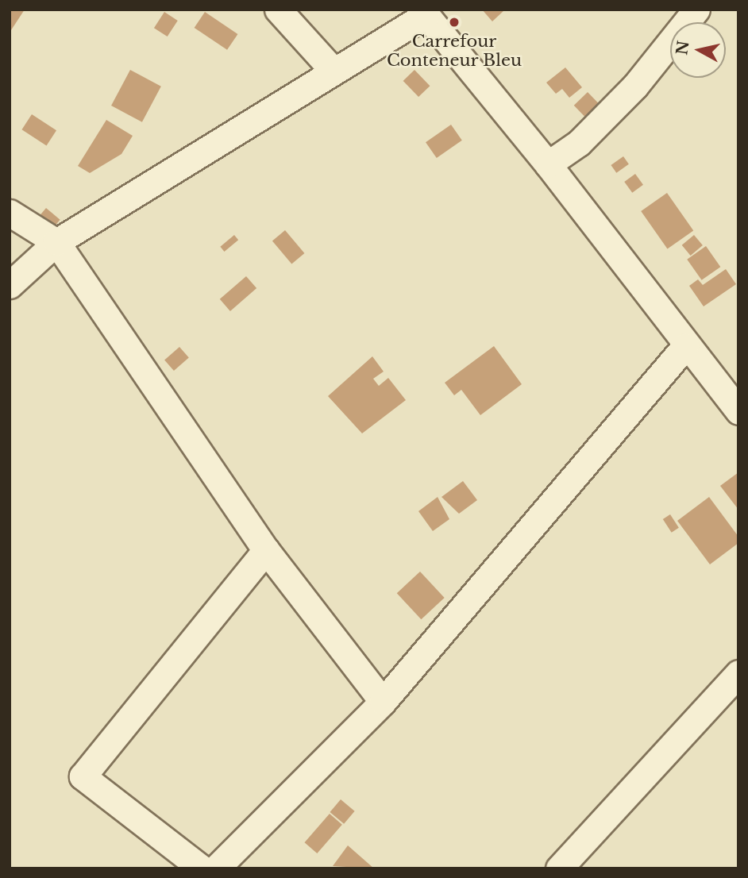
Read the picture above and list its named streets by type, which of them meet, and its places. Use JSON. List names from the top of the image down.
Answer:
{
  "places": ["Carrefour Conteneur Bleu"],
  "north": "left"
}
